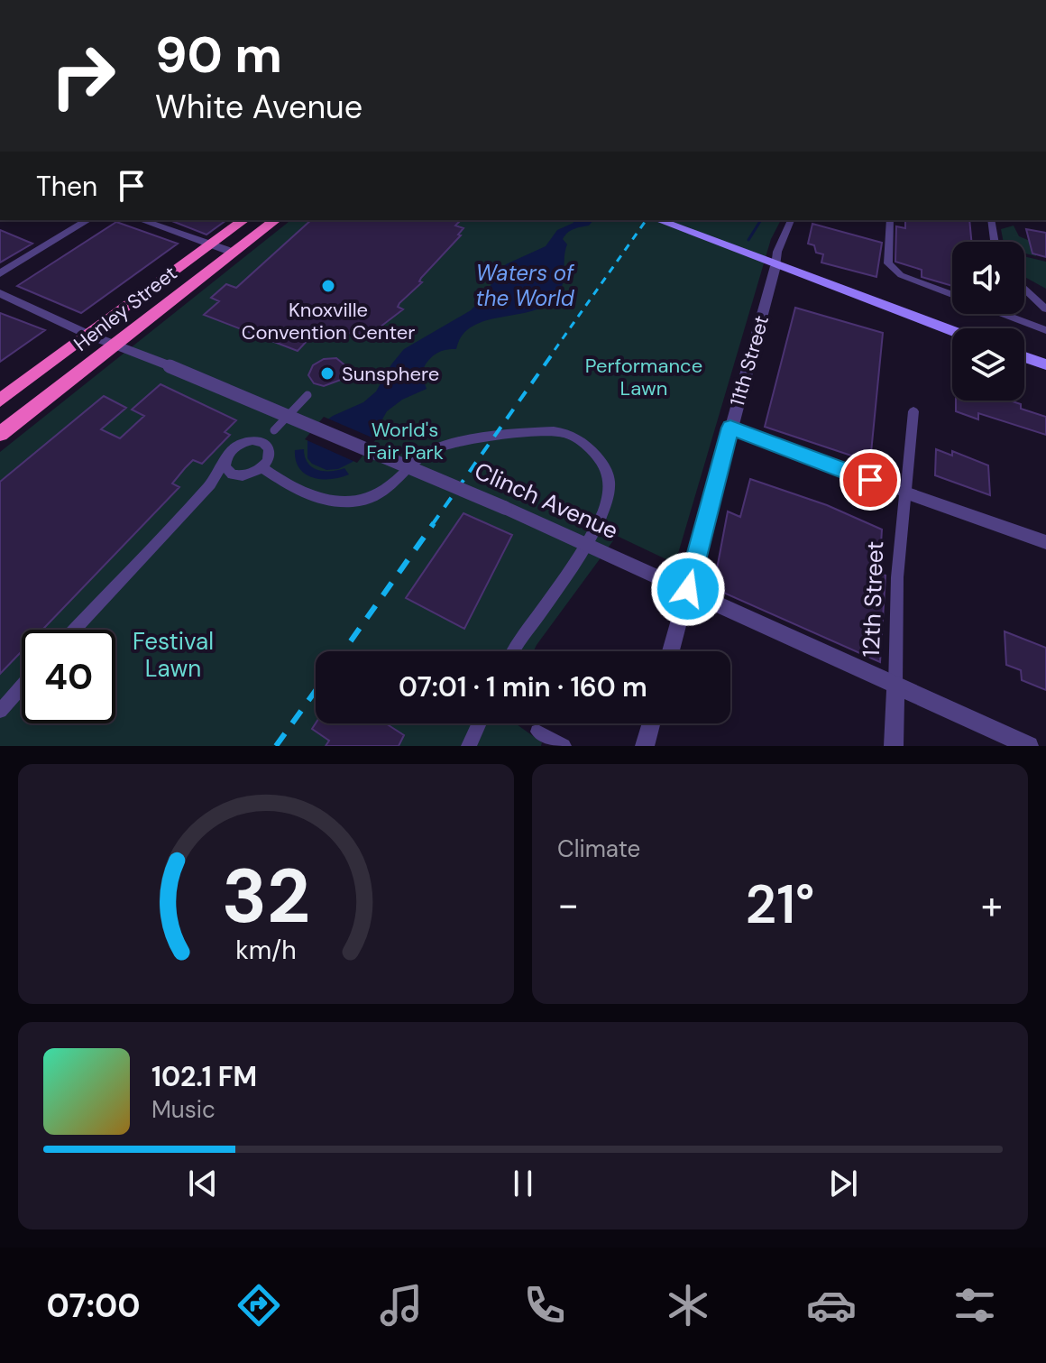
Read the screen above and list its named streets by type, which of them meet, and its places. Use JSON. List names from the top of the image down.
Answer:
{
  "streets": {
    "highway": ["Henley Street"],
    "street": ["11th Street", "Clinch Avenue", "12th Street"]
  },
  "crossings": [
    ["Henley Street", "Clinch Avenue"],
    ["11th Street", "Clinch Avenue"],
    ["Clinch Avenue", "12th Street"]
  ],
  "water": ["Waters of the World"],
  "parks": ["Performance Lawn", "World's Fair Park", "Festival Lawn"],
  "places": ["Knoxville Convention Center", "Sunsphere"],
  "page": {
    "turn": ["90 m", "White Avenue"],
    "then": "Then",
    "limit": "40",
    "trip": "07:01 · 1 min · 160 m",
    "tile": "Climate",
    "heat": ["−", "21°", "+"],
    "song": ["102.1 FM", "Music"],
    "tabs": "07:00",
    "gauge": ["32", "km/h"]
  }
}
